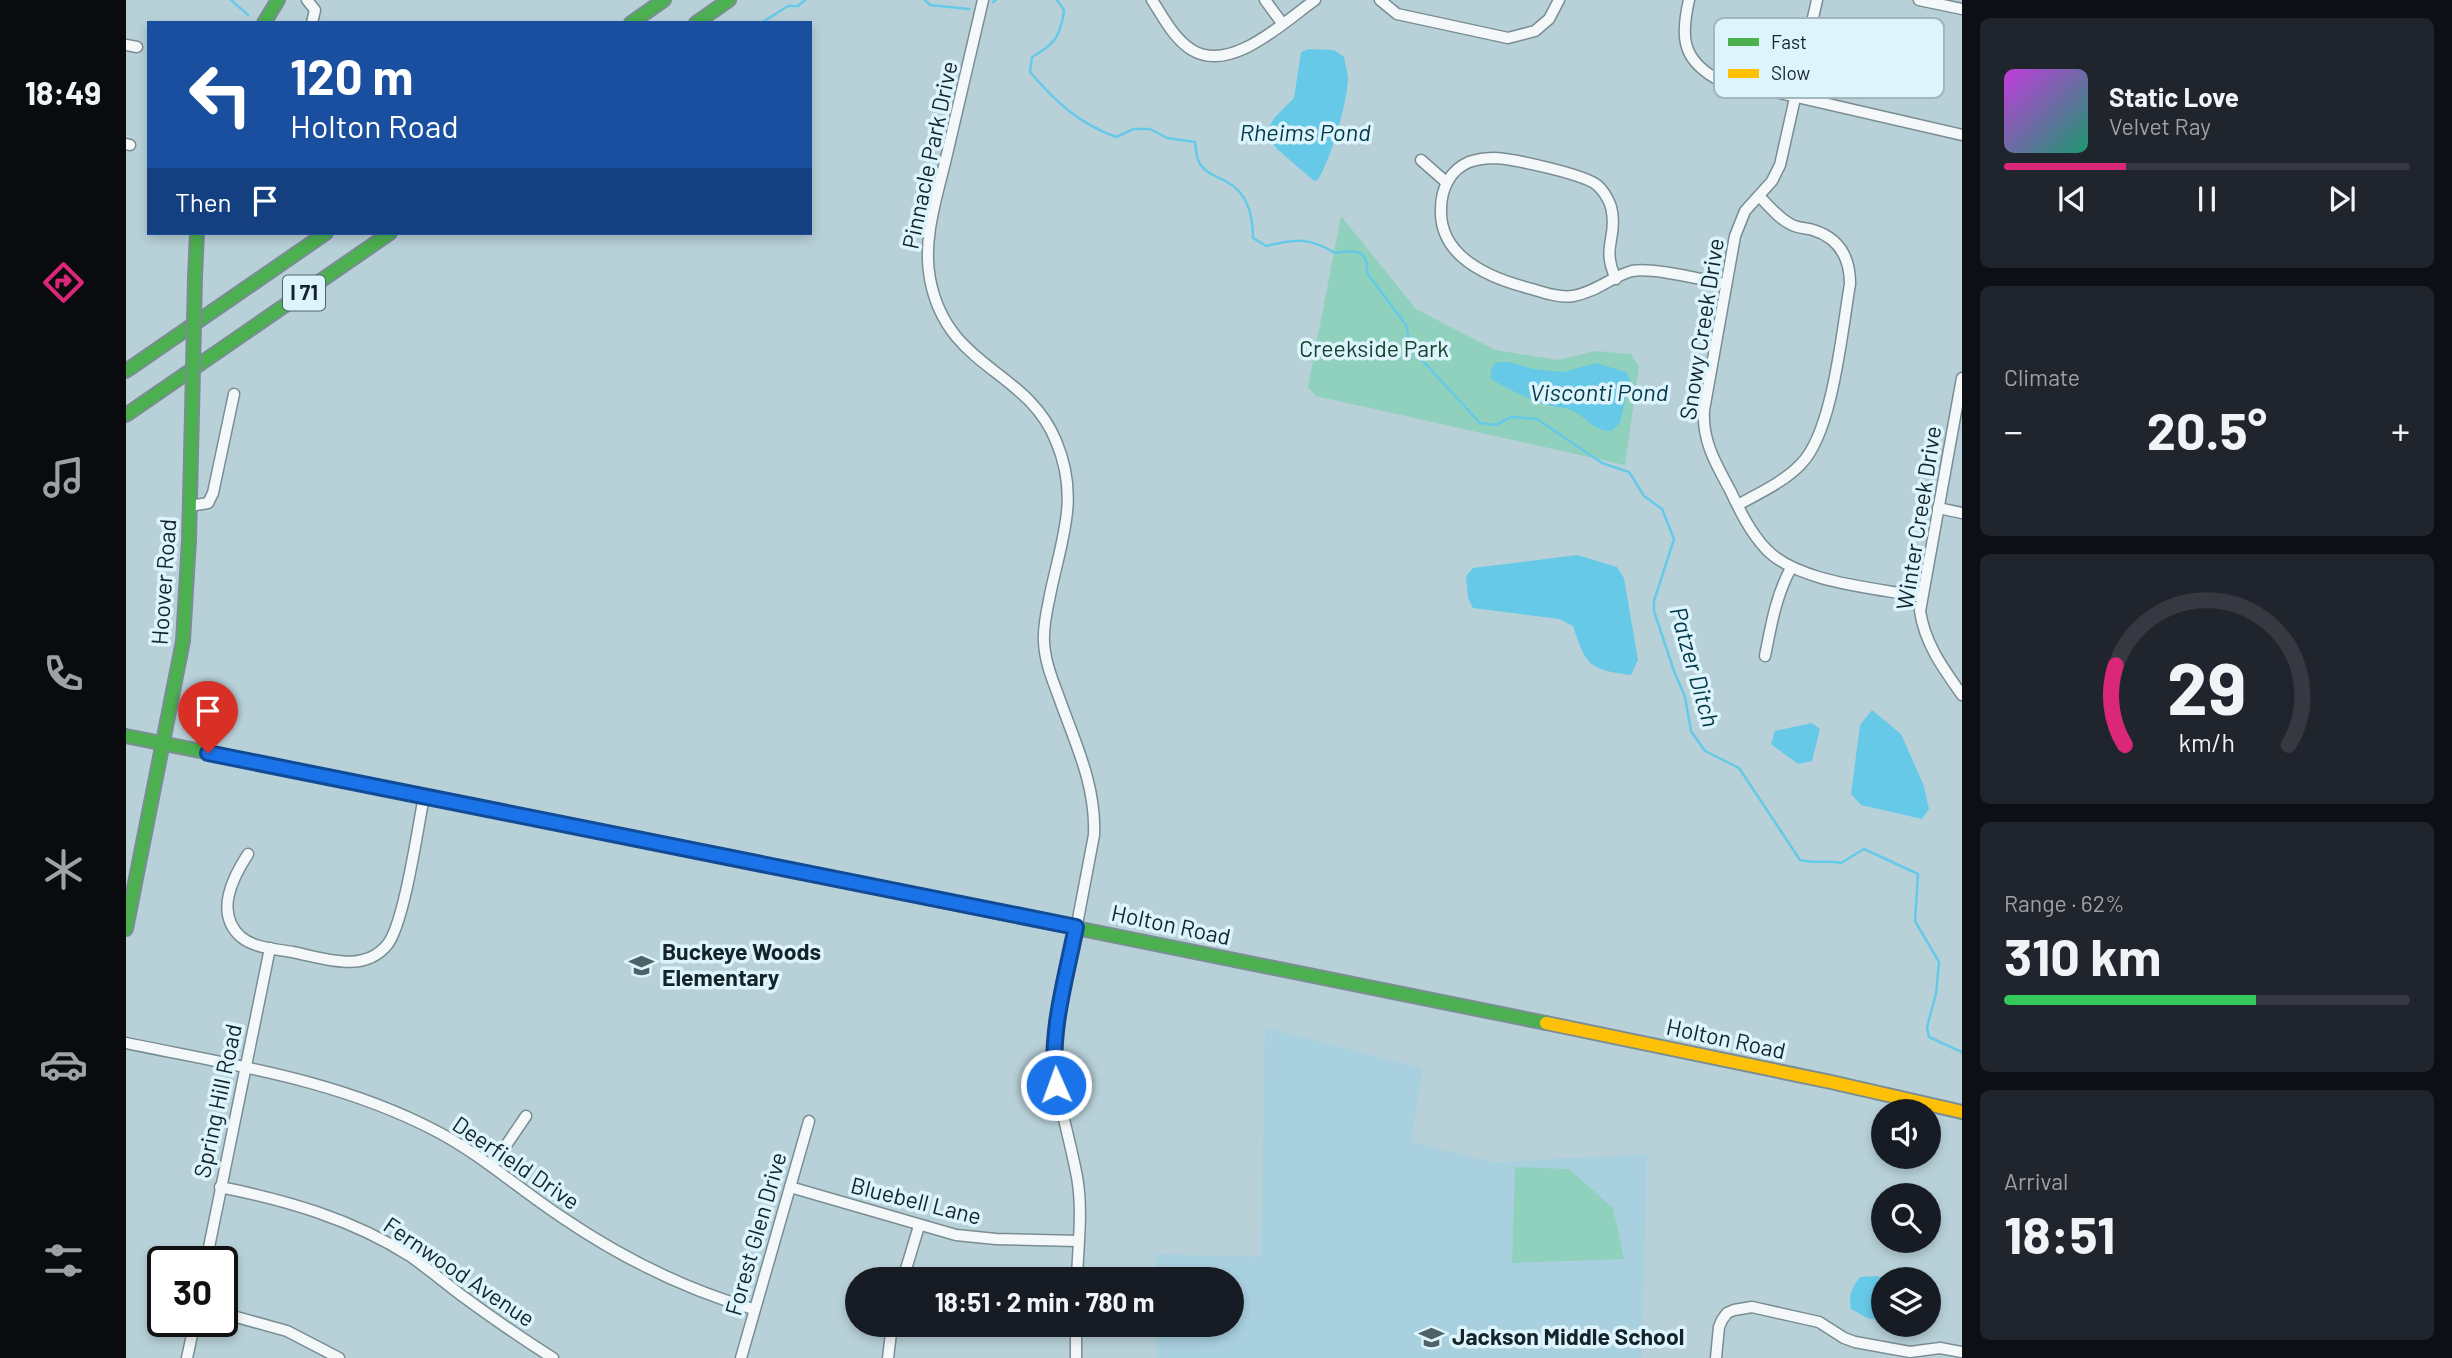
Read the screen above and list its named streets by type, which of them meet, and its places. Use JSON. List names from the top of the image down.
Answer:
{
  "streets": {
    "main road": ["I 71", "Hoover Road", "Holton Road"],
    "street": [
      "Pinnacle Park Drive",
      "Snowy Creek Drive",
      "Winter Creek Drive",
      "Spring Hill Road",
      "Deerfield Drive",
      "Bluebell Lane",
      "Forest Glen Drive",
      "Fernwood Avenue"
    ]
  },
  "crossings": [
    ["Pinnacle Park Drive", "Holton Road"],
    ["Pinnacle Park Drive", "Bluebell Lane"],
    ["Hoover Road", "Holton Road"],
    ["Spring Hill Road", "Deerfield Drive"],
    ["Spring Hill Road", "Fernwood Avenue"],
    ["Deerfield Drive", "Forest Glen Drive"],
    ["Bluebell Lane", "Forest Glen Drive"]
  ],
  "water": ["Rheims Pond", "Visconti Pond", "Patzer Ditch"],
  "parks": ["Creekside Park"],
  "places": {
    "school or university": ["Buckeye Woods Elementary", "Jackson Middle School"]
  },
  "legend": ["Fast", "Slow"],
  "page": {
    "tabs": "18:49",
    "turn": ["120 m", "Holton Road"],
    "song": ["Static Love", "Velvet Ray"],
    "then": "Then",
    "tile": [
      "Climate",
      ["Range · 62%", "310 km"],
      ["Arrival", "18:51"]
    ],
    "heat": ["−", "20.5°", "+"],
    "limit": "30",
    "trip": "18:51 · 2 min · 780 m",
    "gauge": ["29", "km/h"]
  }
}
